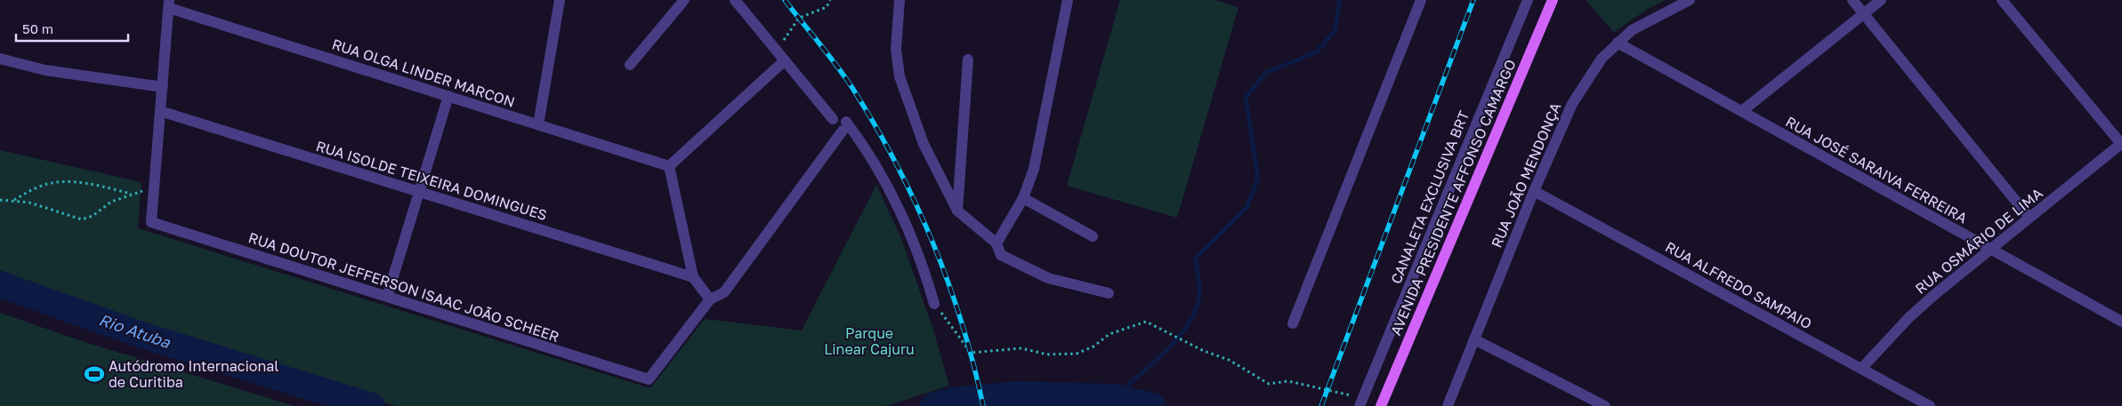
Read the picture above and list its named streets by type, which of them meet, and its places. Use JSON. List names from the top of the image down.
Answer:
{
  "streets": {
    "main road": ["AVENIDA PRESIDENTE AFFONSO CAMARGO"],
    "street": [
      "RUA OLGA LINDER MARCON",
      "RUA JOSÉ SARAIVA FERREIRA",
      "RUA JOÃO MENDONÇA",
      "RUA ISOLDE TEIXEIRA DOMINGUES",
      "CANALETA EXCLUSIVA BRT",
      "RUA OSMÁRIO DE LIMA",
      "RUA ALFREDO SAMPAIO",
      "RUA DOUTOR JEFFERSON ISAAC JOÃO SCHEER"
    ]
  },
  "crossings": [
    ["RUA JOSÉ SARAIVA FERREIRA", "RUA JOÃO MENDONÇA"],
    ["RUA JOSÉ SARAIVA FERREIRA", "RUA OSMÁRIO DE LIMA"],
    ["RUA JOÃO MENDONÇA", "RUA ALFREDO SAMPAIO"],
    ["RUA OSMÁRIO DE LIMA", "RUA ALFREDO SAMPAIO"]
  ],
  "water": ["Rio Atuba"],
  "parks": ["Parque Linear Cajuru"],
  "places": {
    "sports": ["Autódromo Internacional de Curitiba"]
  },
  "scale_bar": "50 m"
}
